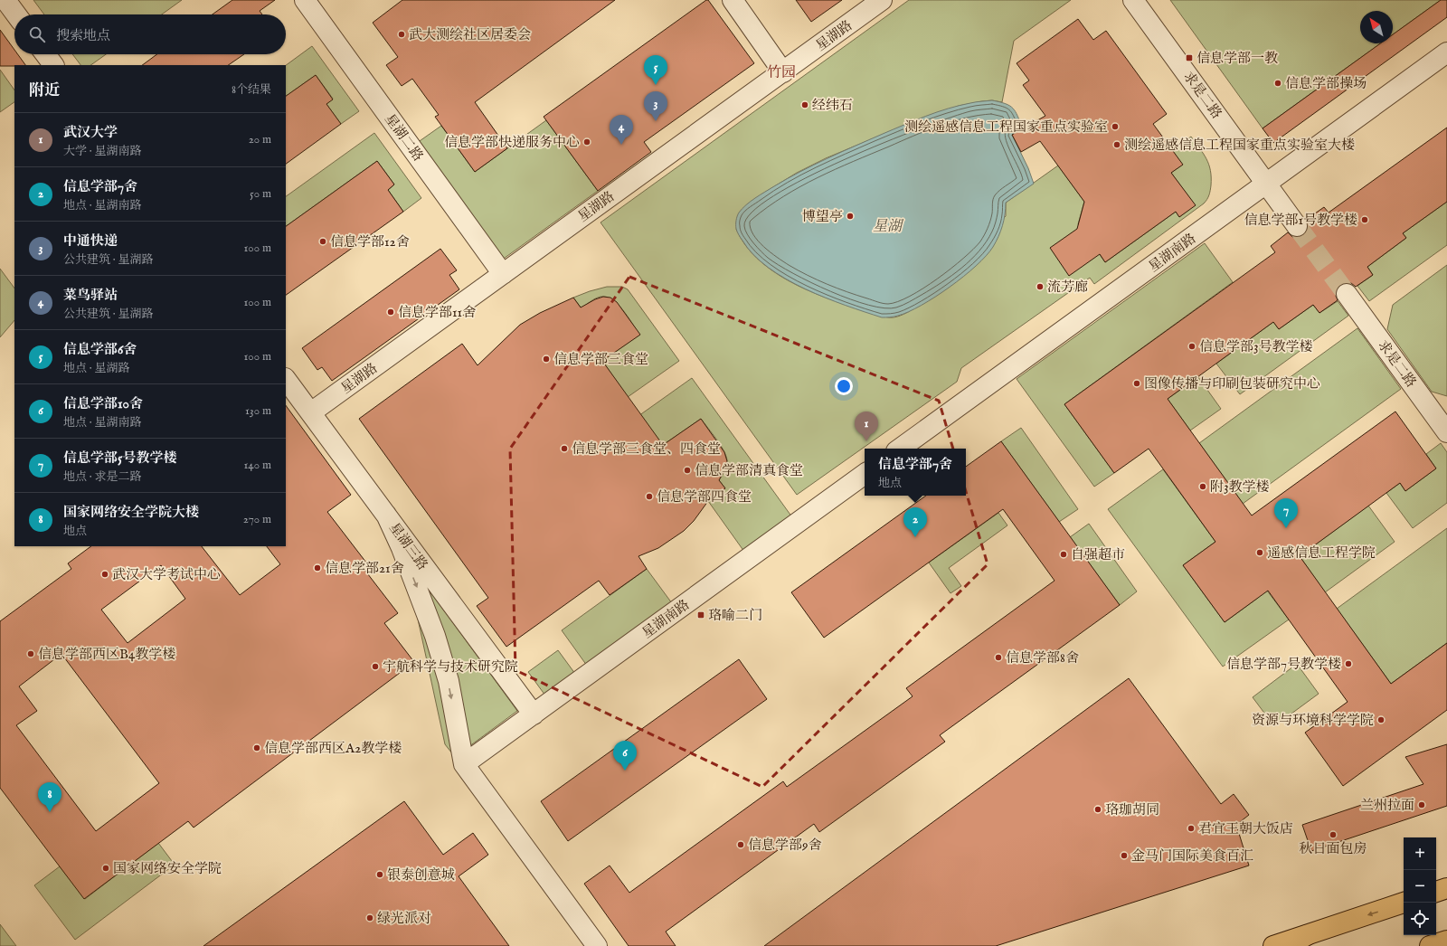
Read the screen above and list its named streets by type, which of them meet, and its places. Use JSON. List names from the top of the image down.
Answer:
{
  "streets": {
    "street": [
      "星湖路",
      "求是二路",
      "星湖二路",
      "星湖南路",
      "星湖三路"
    ]
  },
  "crossings": [
    ["星湖路", "星湖二路"],
    ["星湖路", "星湖三路"],
    ["求是二路", "星湖南路"],
    ["星湖南路", "星湖三路"]
  ],
  "districts": ["竹园"],
  "water": ["星湖"],
  "places": {
    "other": [
      "武大测绘社区居委会",
      "信息学部操场",
      "经纬石",
      "测绘遥感信息工程国家重点实验室",
      "信息学部快递服务中心",
      "测绘遥感信息工程国家重点实验室大楼",
      "博望亭",
      "信息学部1号教学楼",
      "信息学部12舍",
      "流芳廊",
      "信息学部11舍",
      "信息学部3号教学楼",
      "信息学部三食堂",
      "图像传播与印刷包装研究中心",
      "信息学部三食堂、四食堂",
      "信息学部清真食堂",
      "附3教学楼",
      "信息学部四食堂",
      "遥感信息工程学院",
      "自强超市",
      "信息学部21舍",
      "武汉大学考试中心",
      "信息学部西区B4教学楼",
      "信息学部8舍",
      "信息学部7号教学楼",
      "宇航科学与技术研究院",
      "资源与环境科学学院",
      "信息学部西区A2教学楼",
      "兰州拉面",
      "珞珈胡同",
      "君宜王朝大饭店",
      "秋日面包房",
      "信息学部9舍",
      "金马门国际美食百汇",
      "国家网络安全学院",
      "银泰创意城",
      "绿光派对"
    ],
    "transit": ["信息学部一教", "珞喻二门"]
  },
  "north": "top left",
  "page": {
    "search": "搜索地点",
    "pins": [
      "5",
      "3",
      "4",
      "1",
      "7",
      "2",
      "6",
      "8"
    ],
    "heading": ["附近", "8个结果"],
    "list": [
      {
        "mark": "1",
        "name": "武汉大学",
        "note": "大学 · 星湖南路",
        "value": "20 m"
      },
      {
        "mark": "2",
        "name": "信息学部7舍",
        "note": "地点 · 星湖南路",
        "value": "50 m"
      },
      {
        "mark": "3",
        "name": "中通快递",
        "note": "公共建筑 · 星湖路",
        "value": "100 m"
      },
      {
        "mark": "4",
        "name": "菜鸟驿站",
        "note": "公共建筑 · 星湖路",
        "value": "100 m"
      },
      {
        "mark": "5",
        "name": "信息学部6舍",
        "note": "地点 · 星湖路",
        "value": "100 m"
      },
      {
        "mark": "6",
        "name": "信息学部10舍",
        "note": "地点 · 星湖南路",
        "value": "130 m"
      },
      {
        "mark": "7",
        "name": "信息学部5号教学楼",
        "note": "地点 · 求是二路",
        "value": "140 m"
      },
      {
        "mark": "8",
        "name": "国家网络安全学院大楼",
        "note": "地点",
        "value": "270 m"
      }
    ],
    "popup": ["信息学部7舍", "地点"],
    "map_buttons": ["+", "−"]
  }
}
